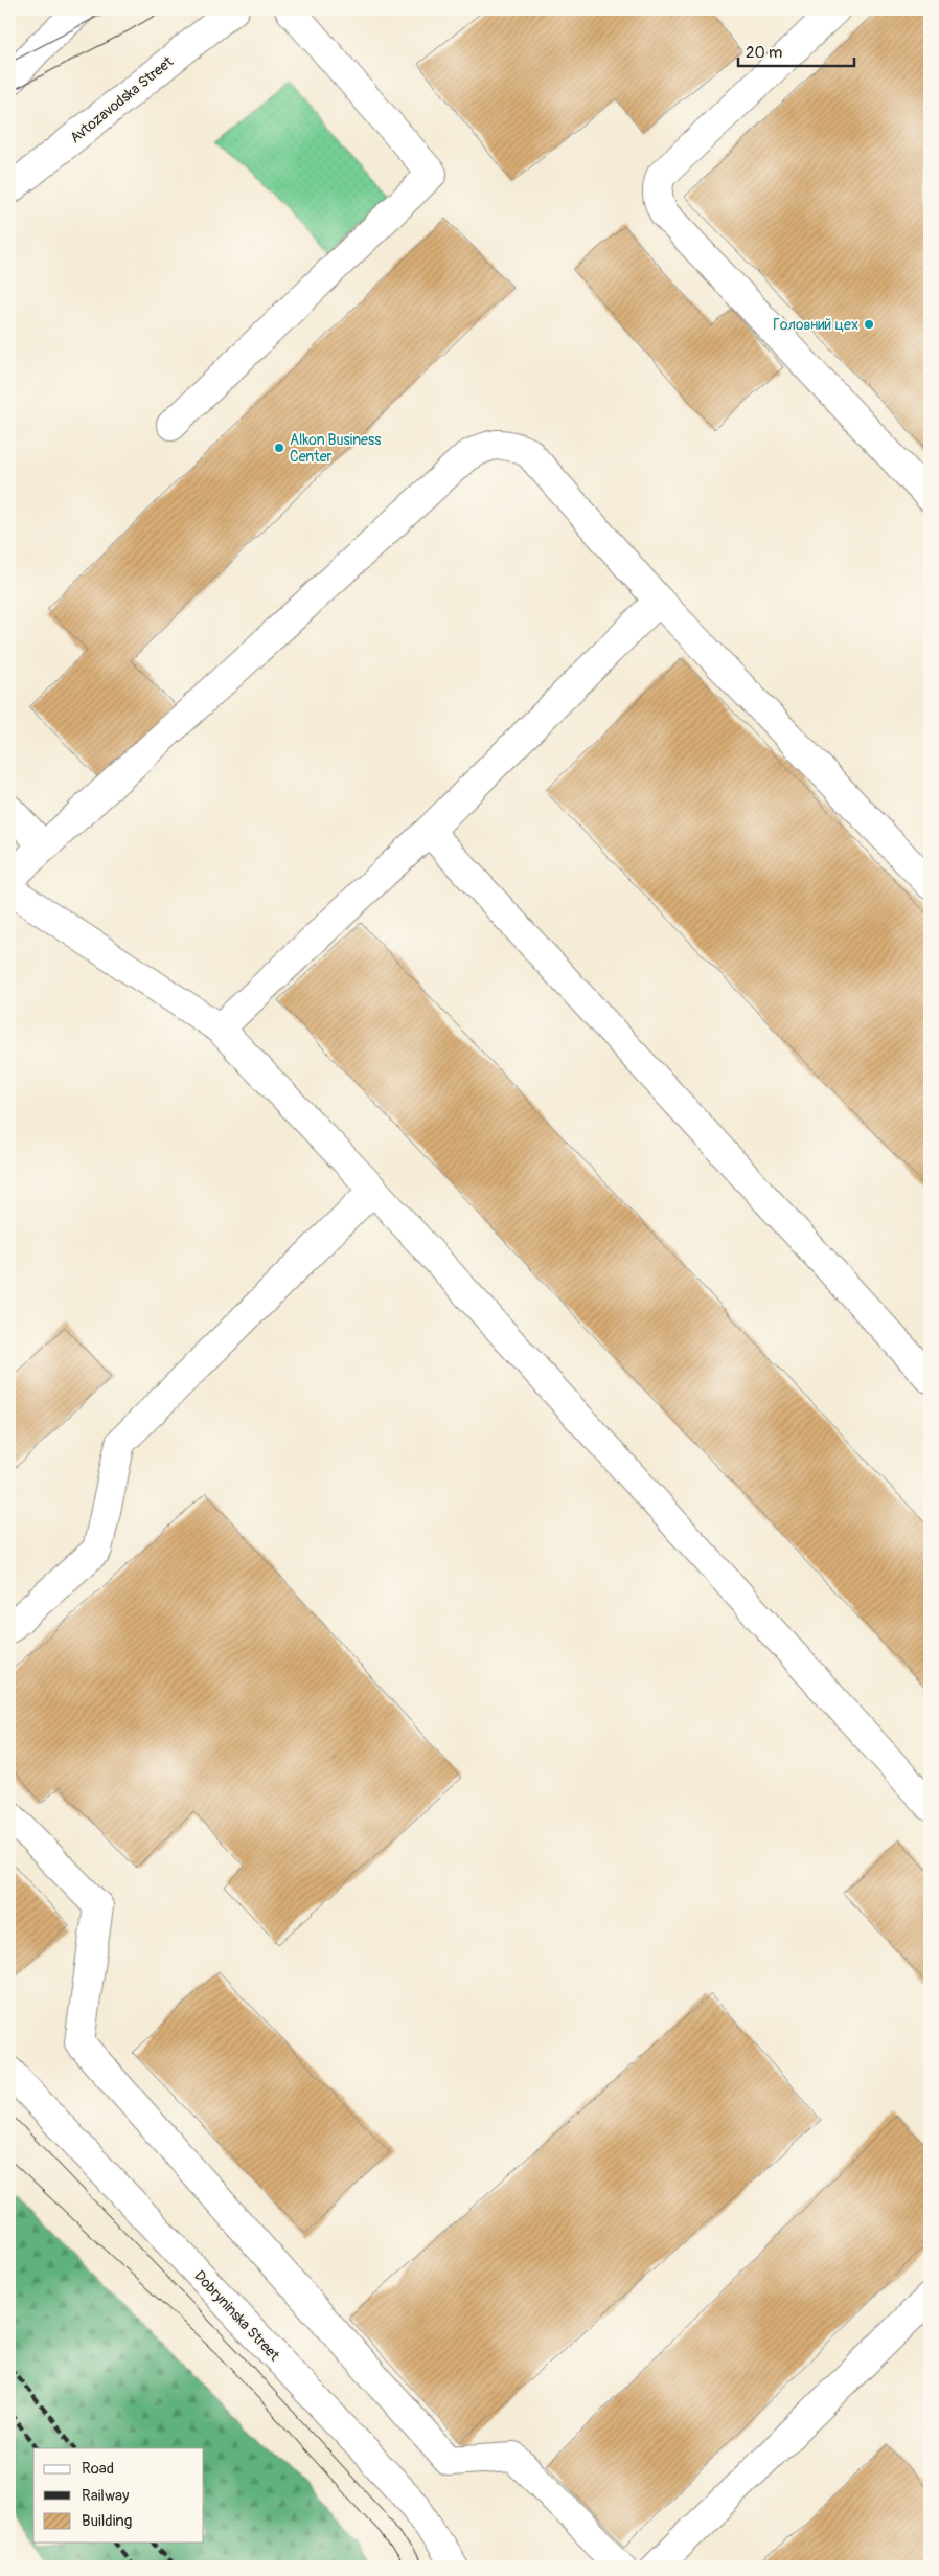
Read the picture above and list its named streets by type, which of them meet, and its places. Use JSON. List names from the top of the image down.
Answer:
{
  "streets": {
    "street": ["Avtozavodska Street", "Dobryninska Street"]
  },
  "places": ["Головний цех", "Alkon Business Center"],
  "legend": ["Road", "Railway", "Building"],
  "scale_bar": "20 m"
}
